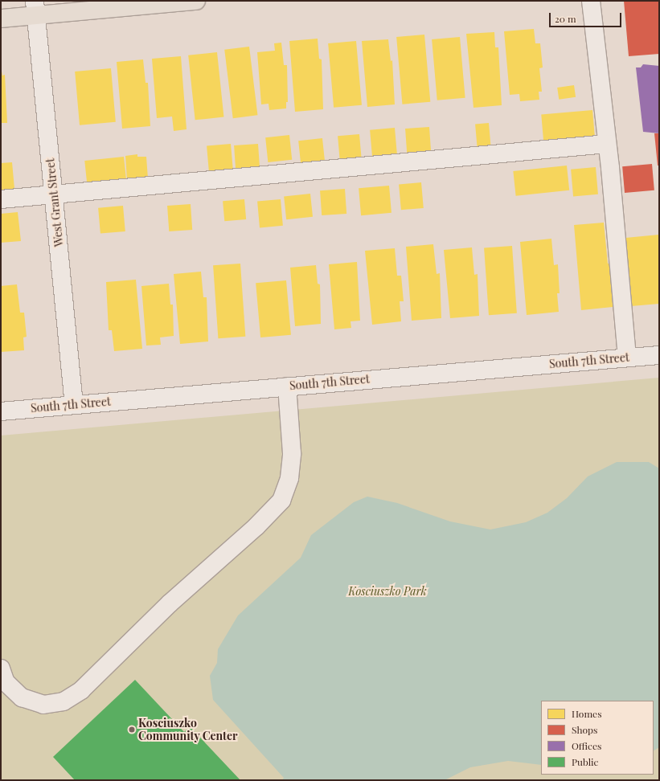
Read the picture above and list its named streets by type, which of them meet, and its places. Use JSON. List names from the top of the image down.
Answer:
{
  "streets": {
    "street": ["West Grant Street", "South 7th Street"]
  },
  "crossings": [
    ["West Grant Street", "South 7th Street"]
  ],
  "parks": ["Kosciuszko Park"],
  "places": ["Kosciuszko Community Center"],
  "legend": [
    "Homes",
    "Shops",
    "Offices",
    "Public"
  ],
  "scale_bar": "20 m"
}
